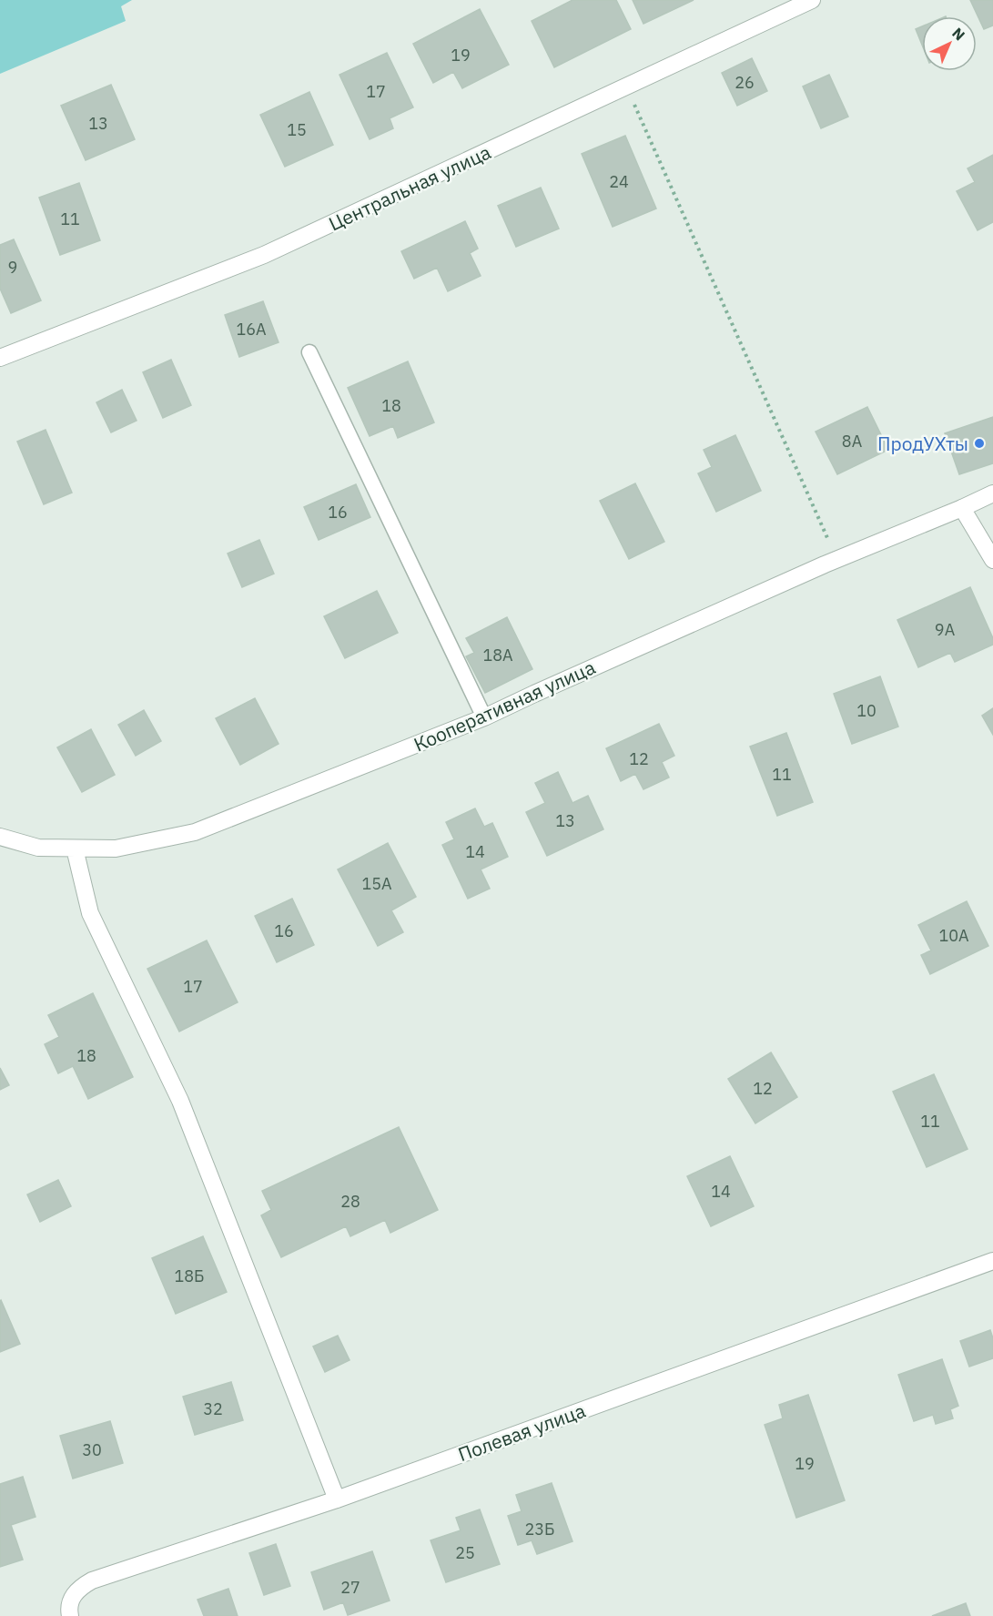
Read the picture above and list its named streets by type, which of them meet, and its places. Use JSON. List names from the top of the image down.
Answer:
{
  "streets": {
    "street": ["Центральная улица", "Кооперативная улица", "Полевая улица"]
  },
  "places": ["ПродУХты"],
  "house_numbers": [
    "19",
    "26",
    "17",
    "13",
    "15",
    "24",
    "11",
    "9",
    "16А",
    "18",
    "8А",
    "16",
    "9А",
    "18А",
    "10",
    "12",
    "11",
    "13",
    "14",
    "15А",
    "16",
    "10А",
    "17",
    "18",
    "12",
    "11",
    "14",
    "28",
    "18Б",
    "32",
    "30",
    "19",
    "23Б",
    "25",
    "27"
  ],
  "north": "top right"
}
